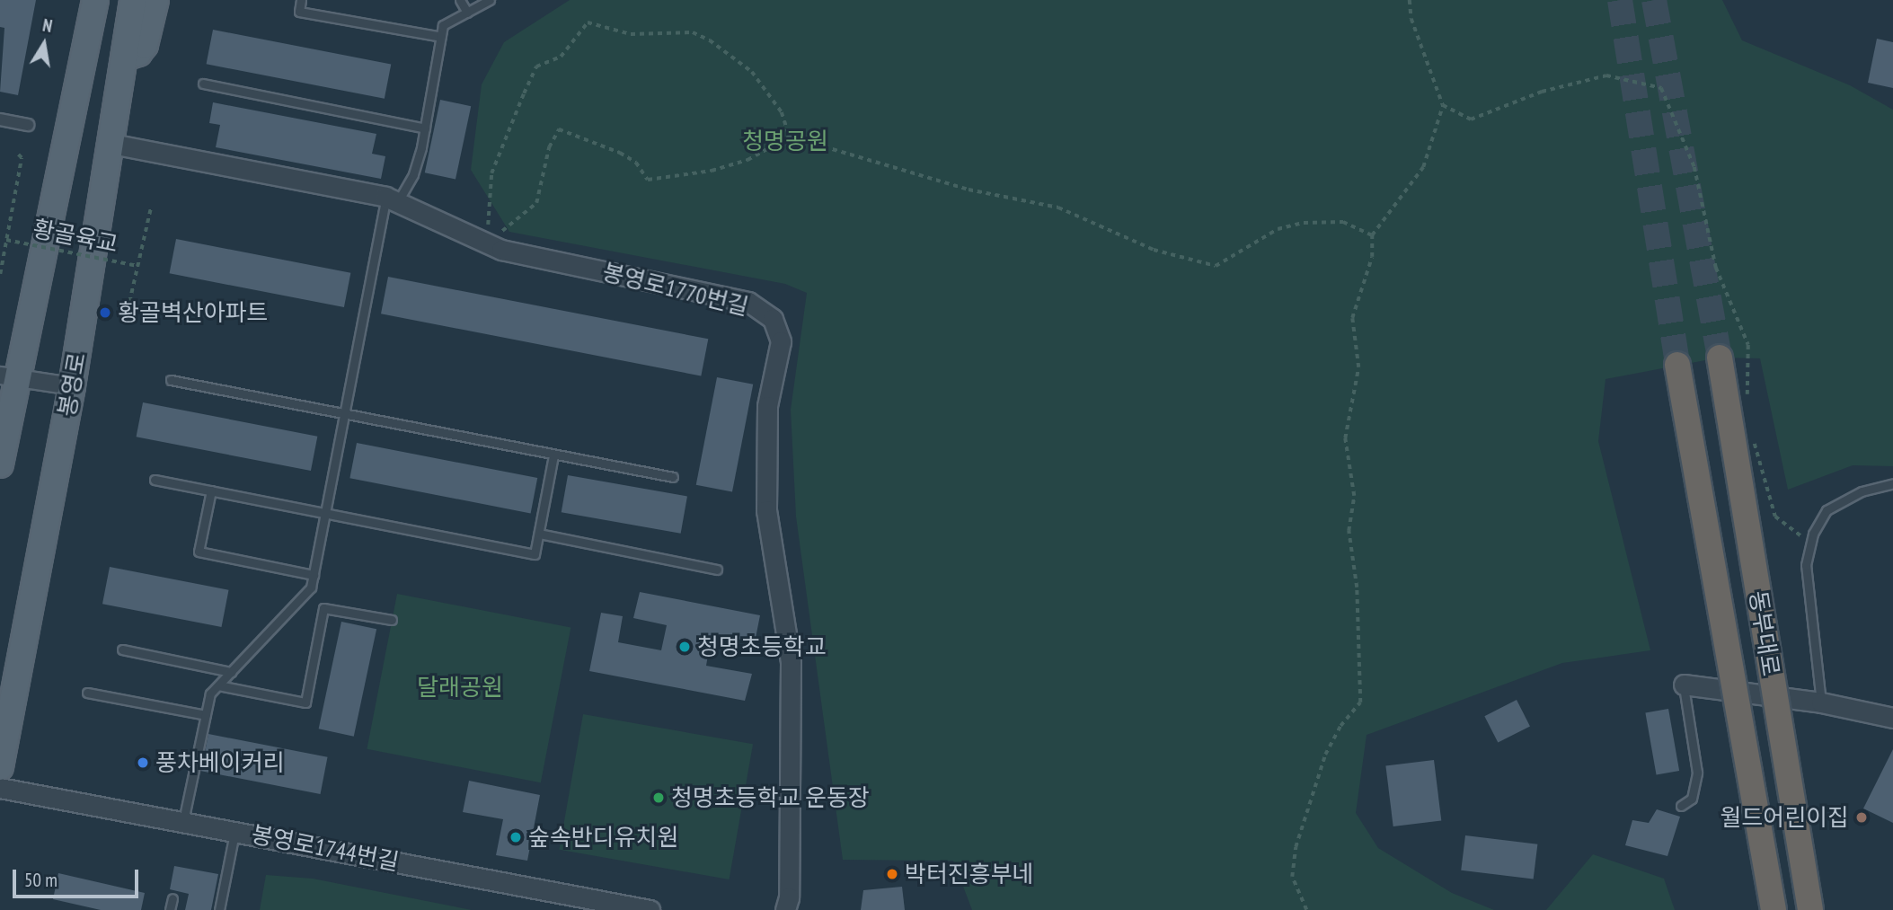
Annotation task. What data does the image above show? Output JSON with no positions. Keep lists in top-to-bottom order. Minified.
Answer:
{"streets":{"highway":["동부대로"],"main road":["봉영로"],"street":["봉영로1770번길","봉영로1744번길"],"path":["황골육교"]},"crossings":[["봉영로1770번길","봉영로"]],"parks":["청명공원","달래공원"],"places":["황골벽산아파트","청명초등학교","풍차베이커리","청명초등학교 운동장","월드어린이집","숲속반디유치원","박터진흥부네"],"scale_bar":"50 m","north":"top"}
